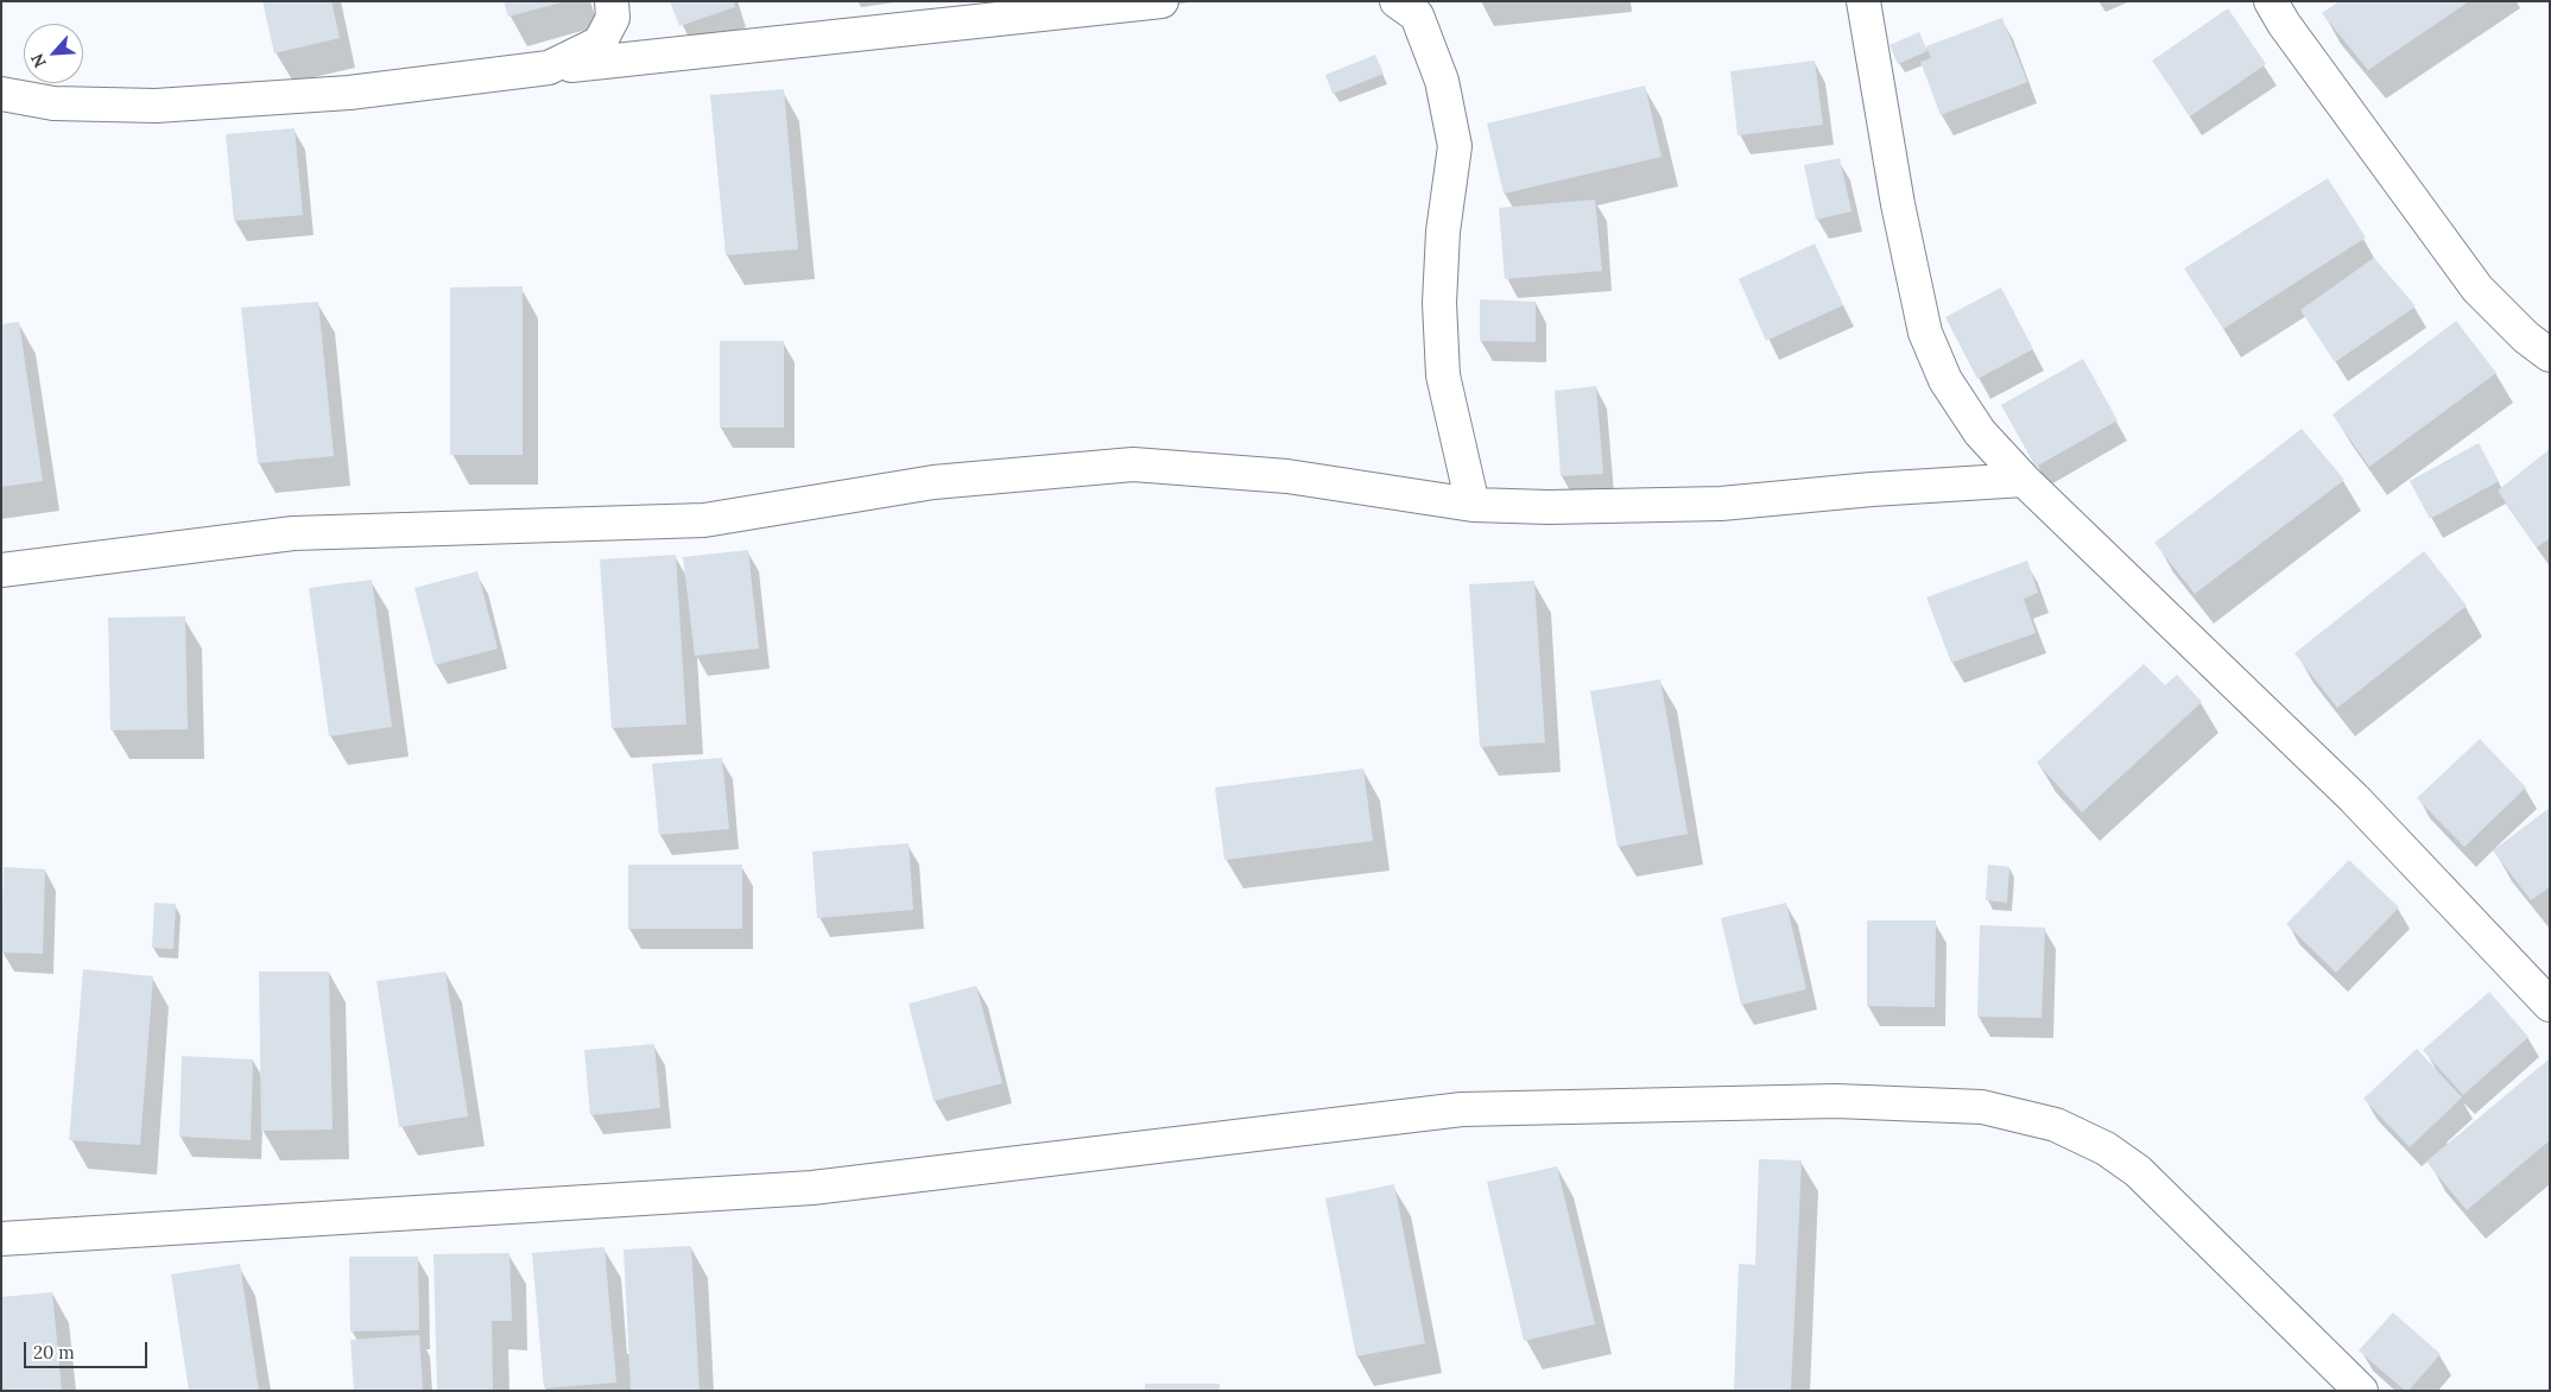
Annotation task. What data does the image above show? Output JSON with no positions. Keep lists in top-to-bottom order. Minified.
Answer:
{"scale_bar":"20 m","north":"bottom left"}
